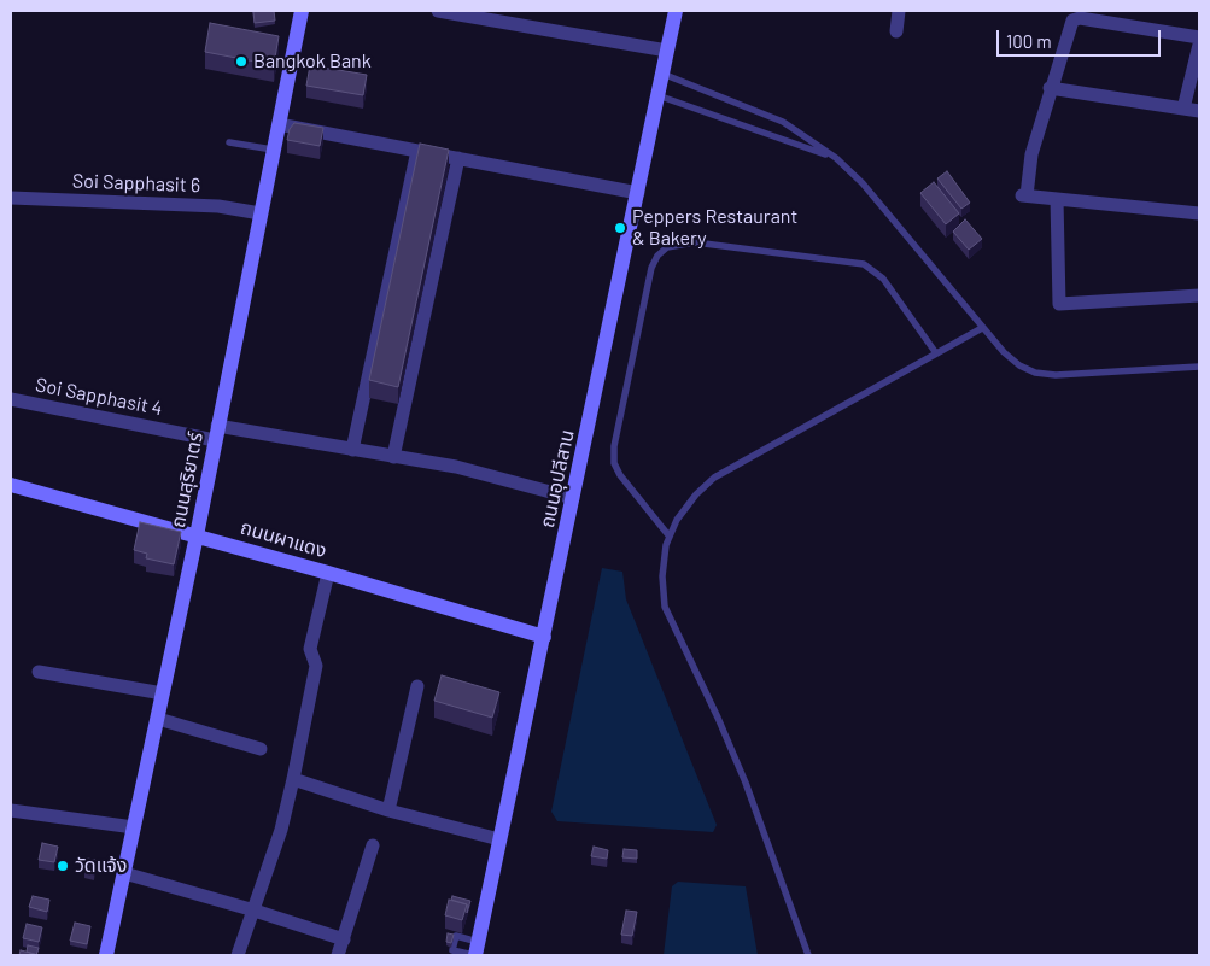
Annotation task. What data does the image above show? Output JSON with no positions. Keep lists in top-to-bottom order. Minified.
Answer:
{"streets":{"street":["Soi Sapphasit 6","Soi Sapphasit 4","ถนนอุปลีสาน","ถนนสุริยาตร์","ถนนผาแดง"]},"crossings":[["Soi Sapphasit 6","ถนนสุริยาตร์"],["Soi Sapphasit 4","ถนนอุปลีสาน"],["Soi Sapphasit 4","ถนนสุริยาตร์"],["ถนนอุปลีสาน","ถนนผาแดง"],["ถนนสุริยาตร์","ถนนผาแดง"]],"places":["Bangkok Bank","Peppers Restaurant & Bakery","วัดแจ้ง"],"scale_bar":"100 m"}
